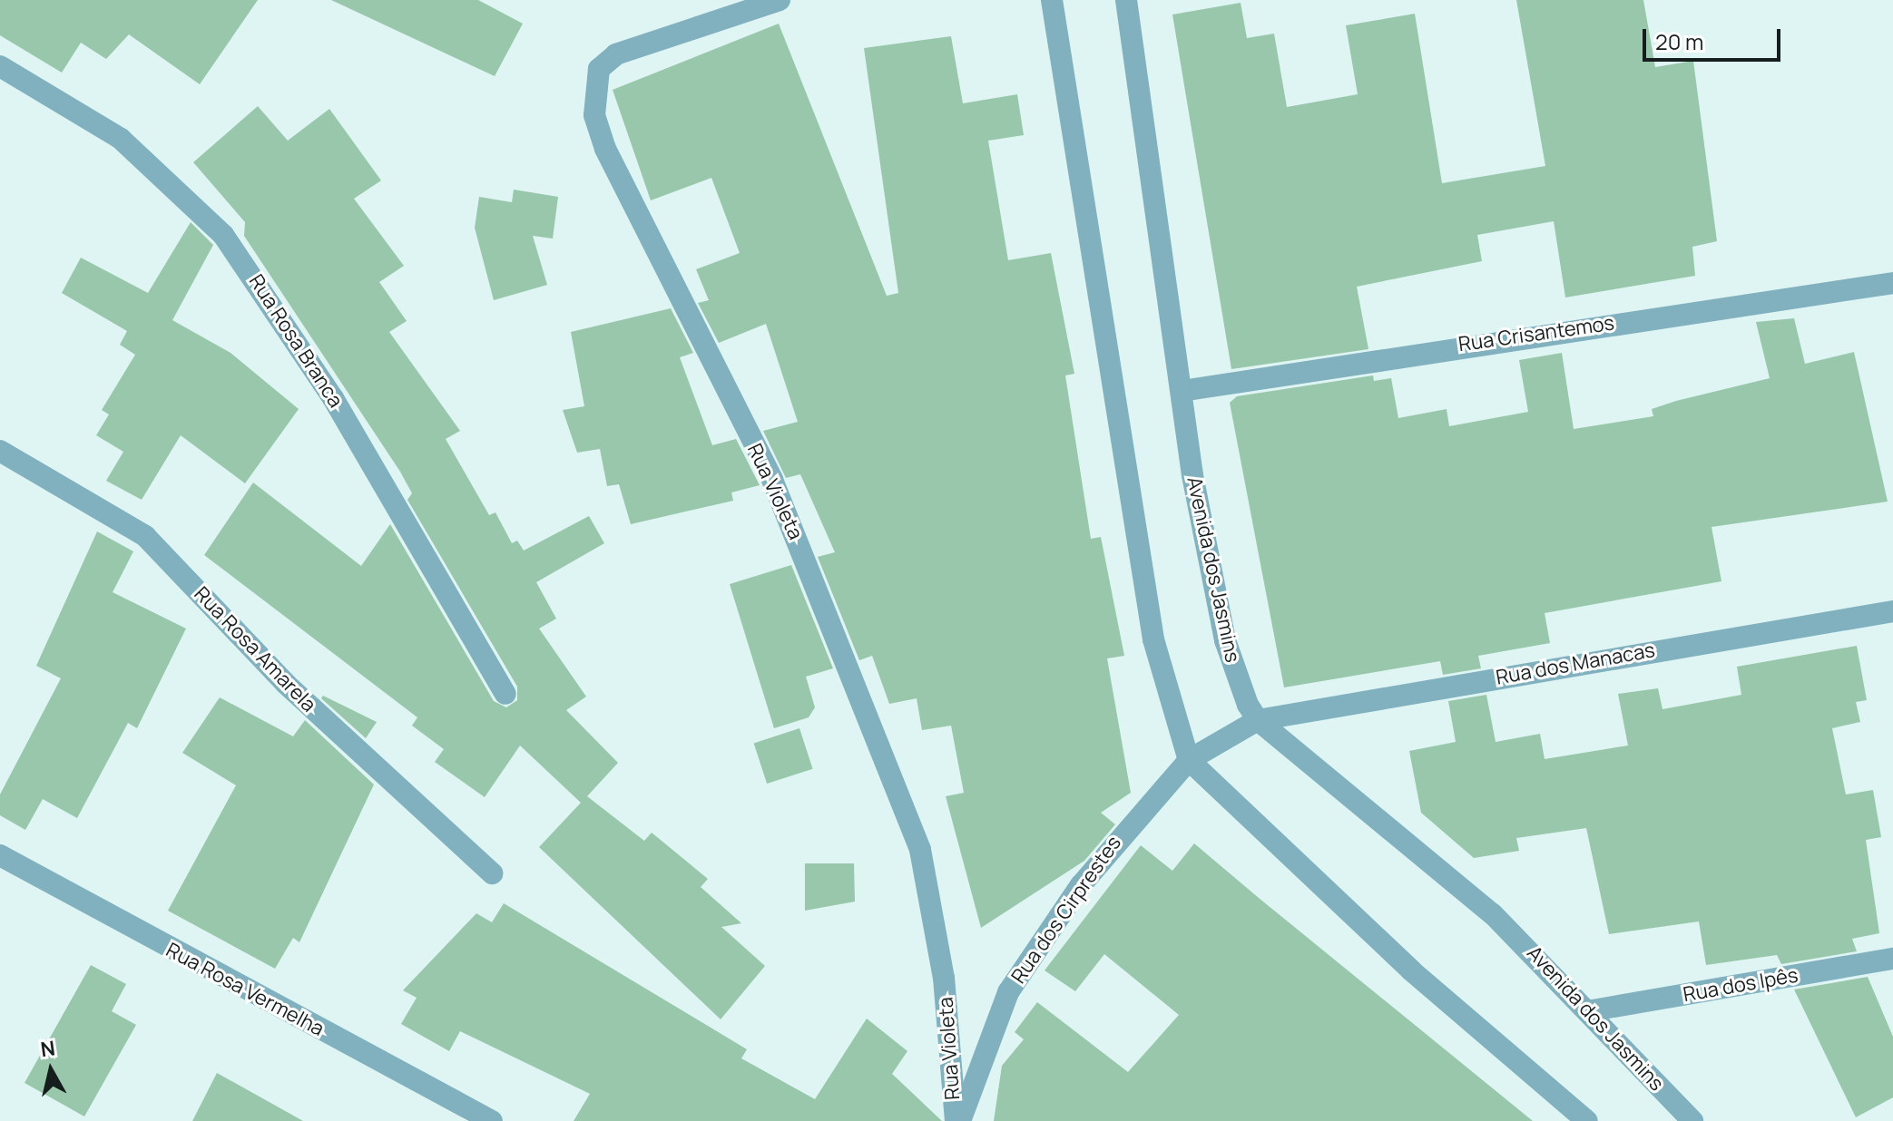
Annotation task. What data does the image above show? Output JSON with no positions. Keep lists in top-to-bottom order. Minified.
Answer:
{"streets":{"street":["Rua Crisantemos","Rua Rosa Branca","Rua Violeta","Avenida dos Jasmins","Rua Rosa Amarela","Rua dos Manacas","Rua dos Cirprestes","Rua dos Ipês","Rua Rosa Vermelha"]},"crossings":[["Rua Crisantemos","Avenida dos Jasmins"],["Rua Violeta","Rua dos Cirprestes"],["Avenida dos Jasmins","Rua dos Manacas"],["Avenida dos Jasmins","Rua dos Cirprestes"],["Avenida dos Jasmins","Rua dos Ipês"],["Rua dos Manacas","Rua dos Cirprestes"]],"scale_bar":"20 m","north":"top"}
